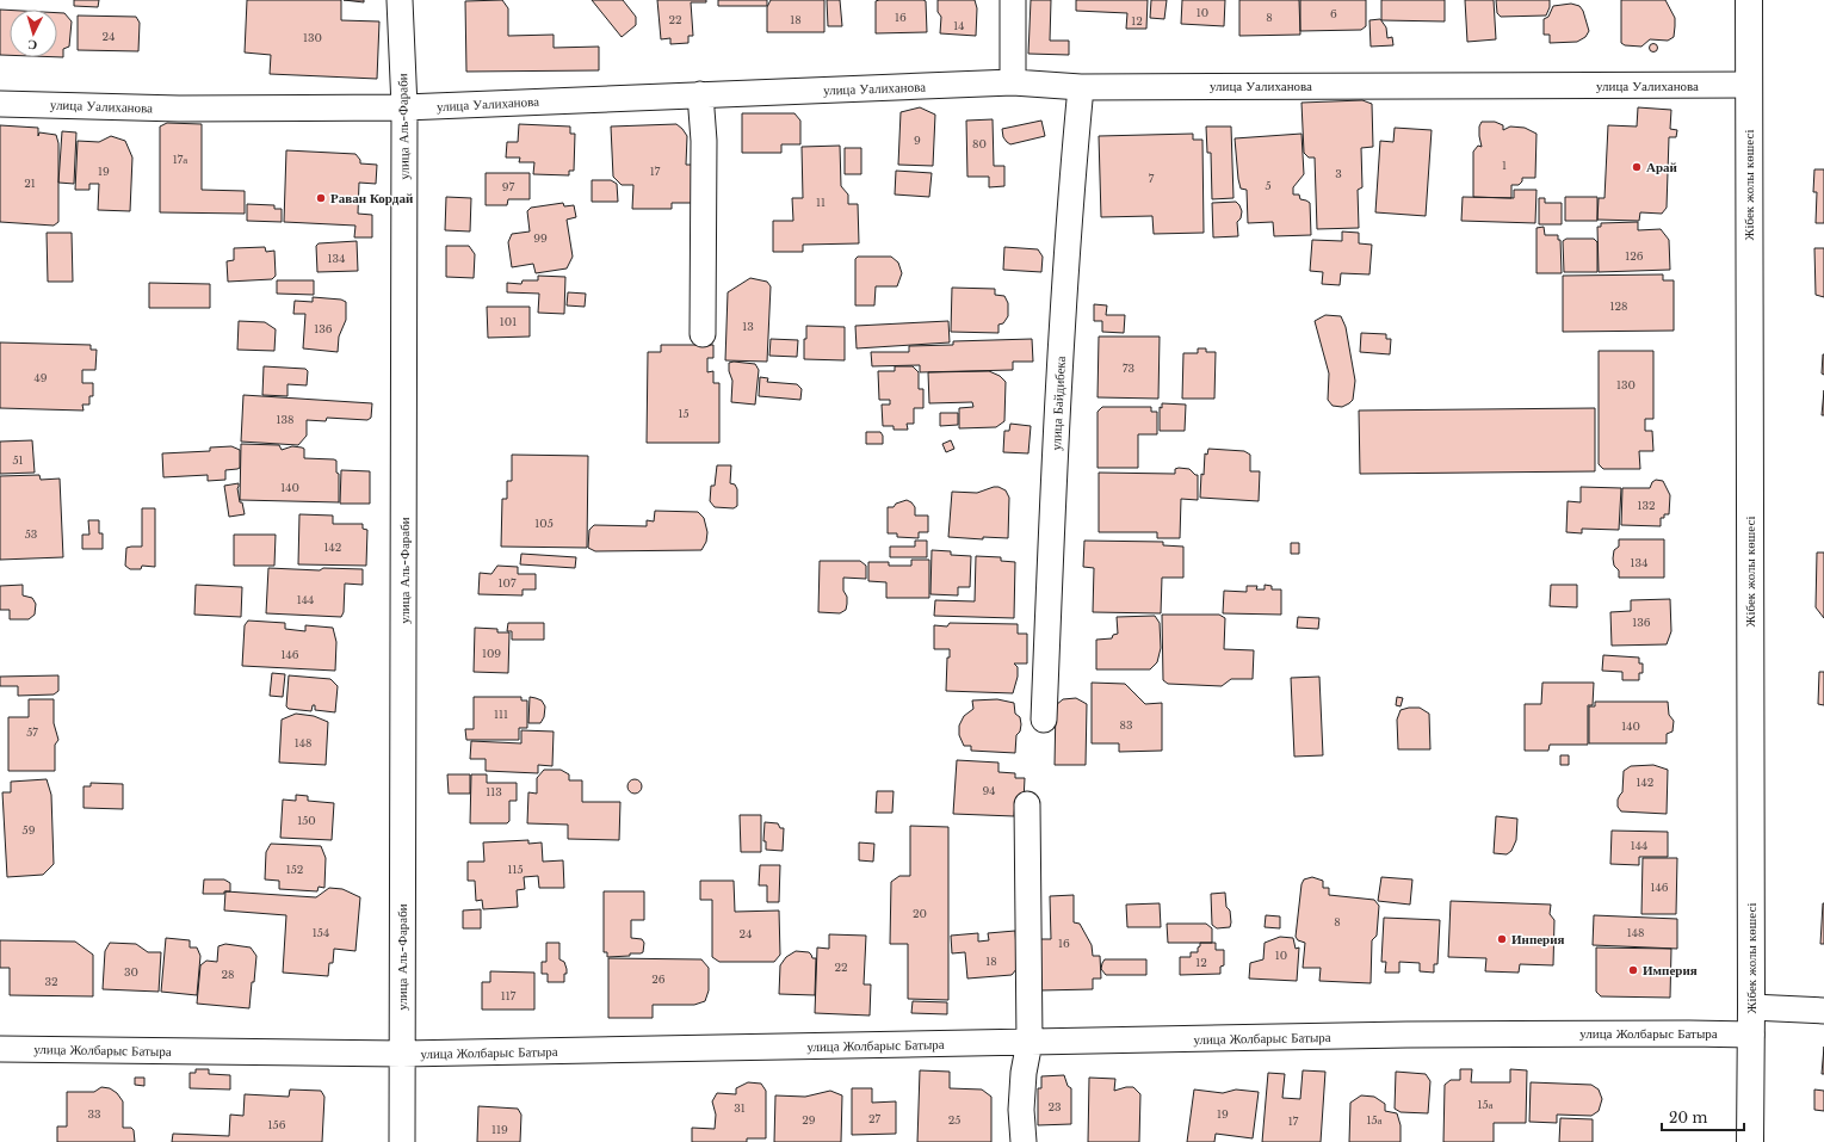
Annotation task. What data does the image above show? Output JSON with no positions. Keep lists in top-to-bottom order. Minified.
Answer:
{"streets":{"highway":["Жібек жолы көшесі"],"street":["улица Уалиханова","улица Аль-Фараби","улица Байдибека","улица Жолбарыс Батыра"]},"crossings":[["улица Уалиханова","улица Аль-Фараби"],["улица Уалиханова","Жібек жолы көшесі"],["улица Уалиханова","улица Байдибека"],["улица Аль-Фараби","улица Жолбарыс Батыра"],["Жібек жолы көшесі","улица Жолбарыс Батыра"]],"places":["Арай","Раван Кордай","Инперия","Империя"],"house_numbers":["10","6","16","8","22","18","12","14","24","130","9","80","17а","1","19","17","3","7","21","5","97","11","99","126","134","128","101","13","136","73","49","130","15","138","51","140","132","105","53","142","134","107","144","136","109","146","111","83","140","57","148","142","94","113","150","59","144","152","115","146","20","8","154","148","24","16","10","18","12","22","30","28","26","32","117","15а","23","31","33","19","27","29","25","15а","17","156","119"],"scale_bar":"20 m","north":"bottom"}
